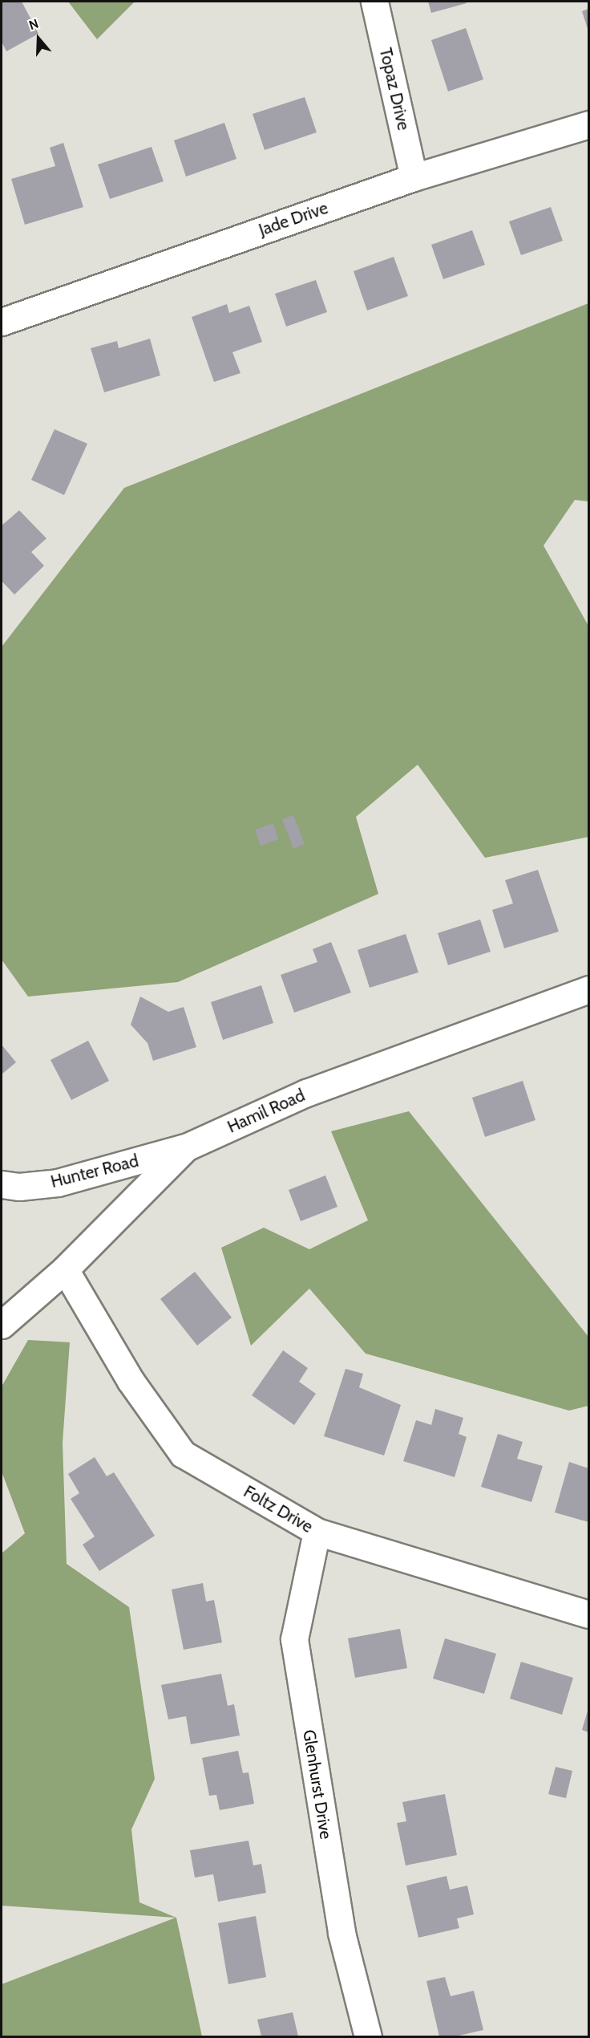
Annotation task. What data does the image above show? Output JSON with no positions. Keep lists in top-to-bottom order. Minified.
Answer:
{"streets":{"street":["Topaz Drive","Jade Drive","Hamil Road","Hunter Road","Foltz Drive","Glenhurst Drive"]},"crossings":[["Topaz Drive","Jade Drive"],["Hamil Road","Hunter Road"],["Hamil Road","Foltz Drive"],["Foltz Drive","Glenhurst Drive"]],"north":"top"}
